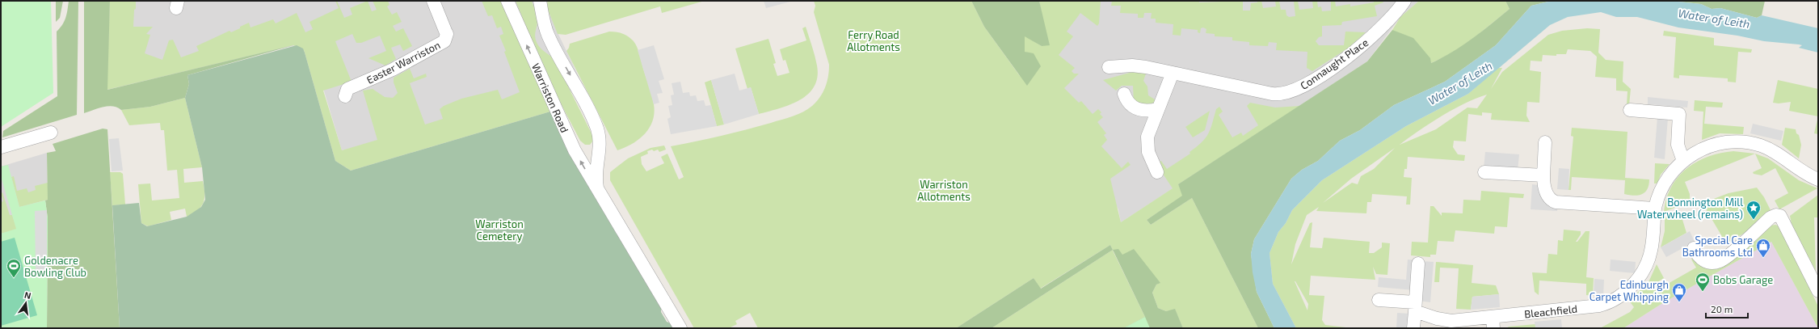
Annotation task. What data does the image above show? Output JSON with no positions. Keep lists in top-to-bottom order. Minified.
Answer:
{"streets":{"street":["Easter Warriston","Connaught Place","Warriston Road","Bleachfield"]},"water":["Water of Leith"],"parks":["Ferry Road Allotments","Warriston Allotments","Warriston Cemetery"],"places":{"place":["Bonnington Mill Waterwheel (remains)"],"shop":["Special Care Bathrooms Ltd","Edinburgh Carpet Whipping"],"sports":["Goldenacre Bowling Club","Bobs Garage"]},"scale_bar":"20 m","north":"top"}
